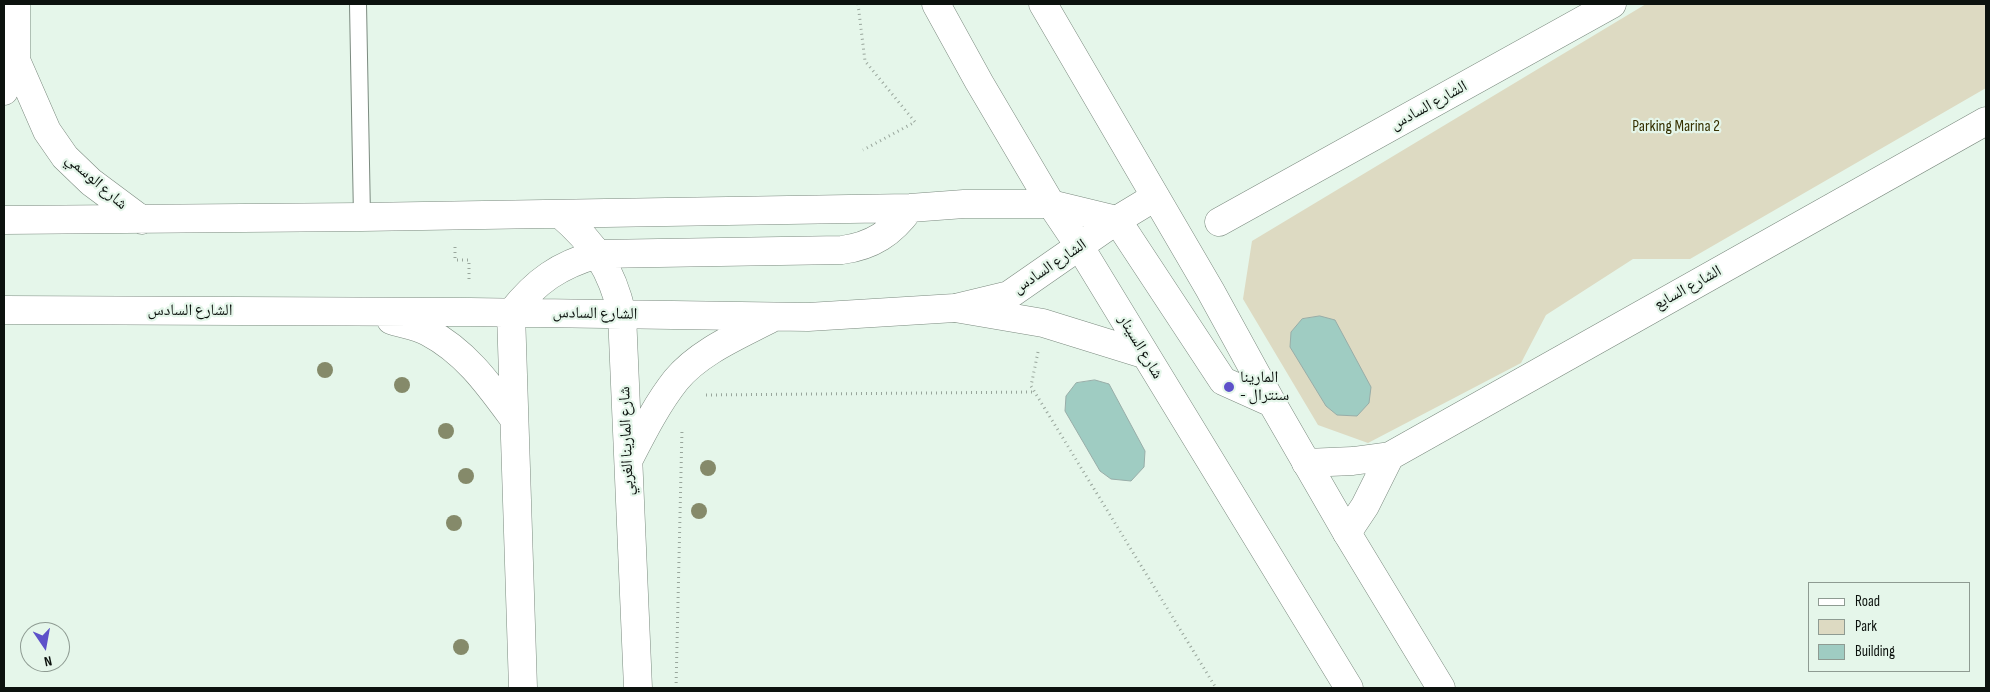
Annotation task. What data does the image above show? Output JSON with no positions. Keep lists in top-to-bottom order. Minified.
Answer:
{"streets":{"street":["الشارع السادس","شارع الوسمي","الشارع السابع","شارع السينار","شارع المارينا الغربي"]},"crossings":[["الشارع السادس","شارع السينار"],["الشارع السادس","شارع المارينا الغربي"]],"parks":["Parking Marina 2"],"places":["المارينا - سنترال"],"legend":["Road","Park","Building"],"north":"bottom"}
